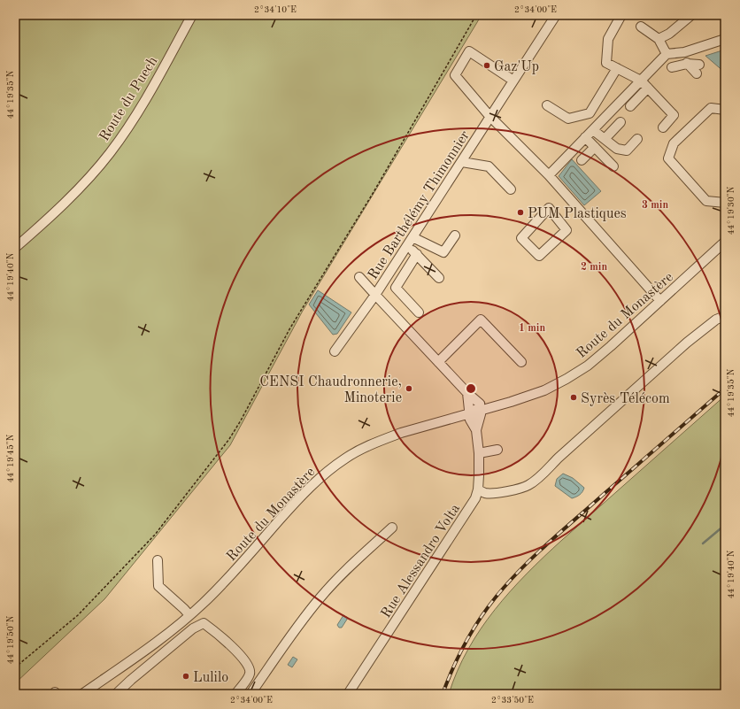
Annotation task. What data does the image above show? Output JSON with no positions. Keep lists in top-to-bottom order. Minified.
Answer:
{"streets":{"street":["Route du Puech","Rue Barthélémy Thimonnier","Route du Monastère","Rue Alessandro Volta"]},"crossings":[["Rue Barthélémy Thimonnier","Route du Monastère"],["Rue Barthélémy Thimonnier","Rue Alessandro Volta"],["Route du Monastère","Rue Alessandro Volta"]],"places":["Gaz'Up","PUM Plastiques","CENSI Chaudronnerie, Minoterie","Syrès Télécom","Lulilo"],"coordinates":["2°34'10\"E","2°34'00\"E","44°19'35\"N","44°19'30\"N","44°19'40\"N","44°19'45\"N","44°19'50\"N","2°33'50\"E"],"rings":["3 min","2 min","1 min"]}
